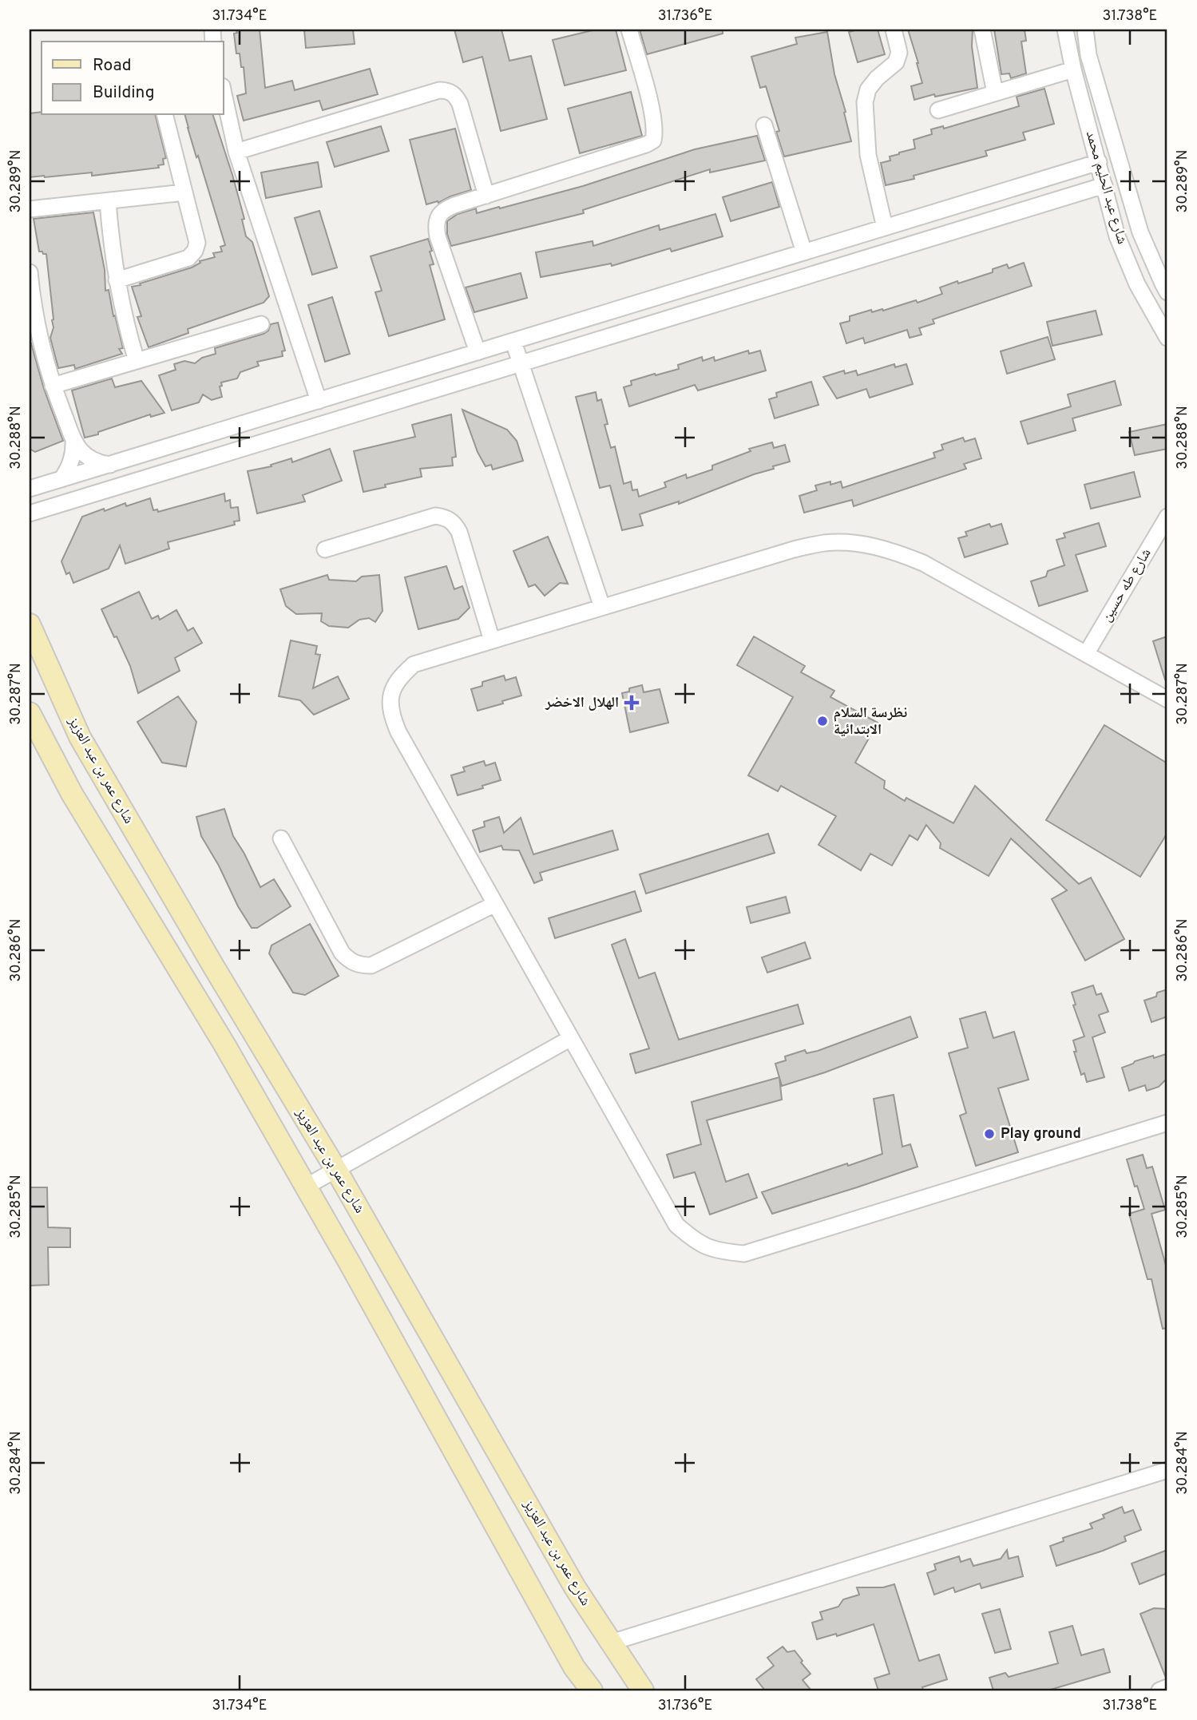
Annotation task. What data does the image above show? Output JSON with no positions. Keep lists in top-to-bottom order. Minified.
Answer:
{"streets":{"street":["شارع عبد الحليم محمد","شارع طه حسين","شارع عمر بن عبد العزيز"]},"places":{"health":["الهلال الاخضر"],"other":["نظرسة السلام الابتدائية","Play ground"]},"legend":["Road","Building"],"coordinates":["31.734°E","31.736°E","31.738°E","30.289°N","30.288°N","30.287°N","30.286°N","30.285°N","30.284°N"]}
